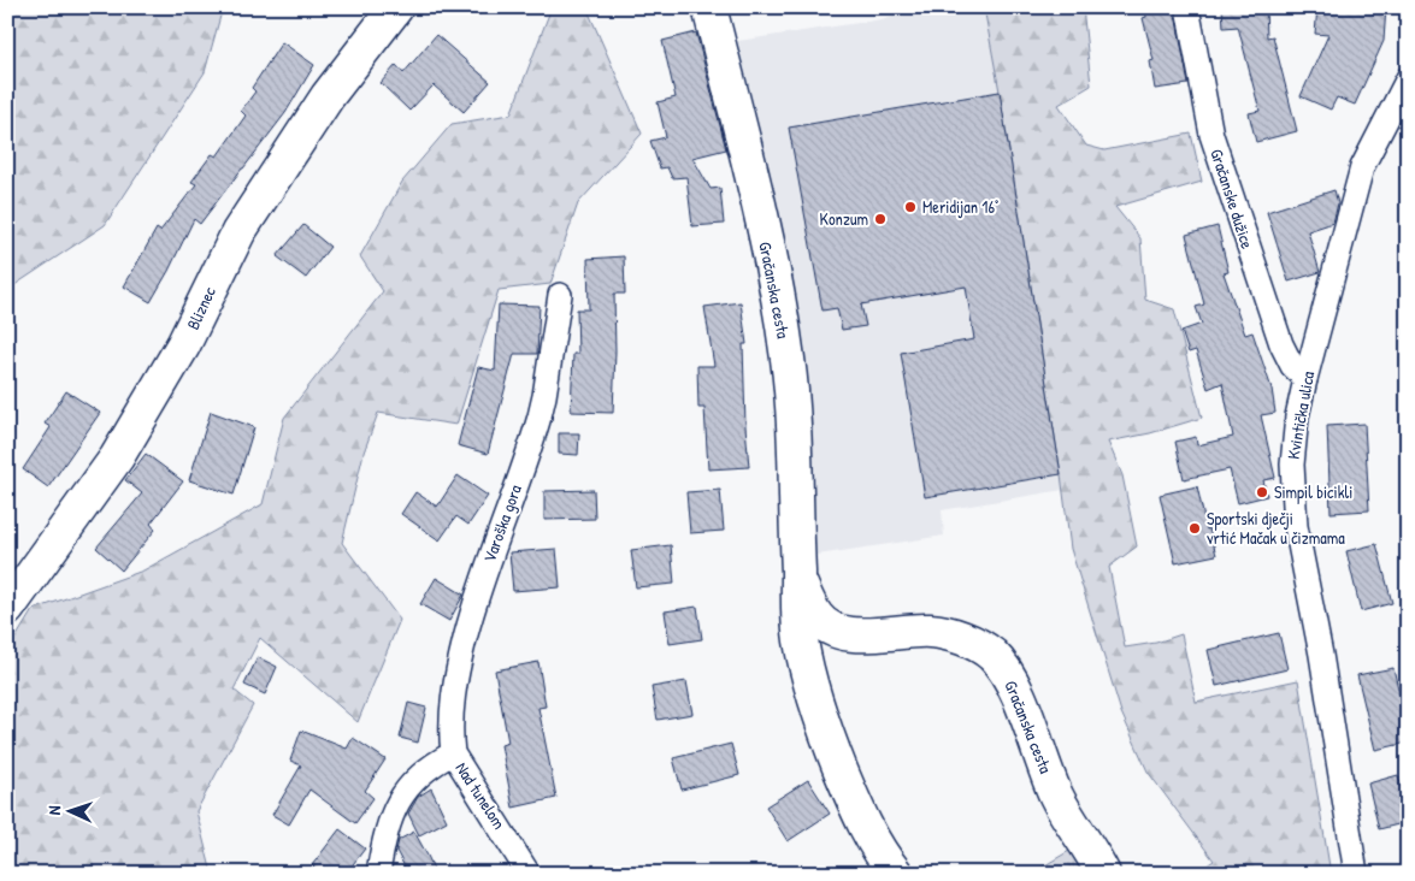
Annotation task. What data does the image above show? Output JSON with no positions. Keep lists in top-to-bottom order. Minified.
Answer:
{"streets":{"main road":["Gračanska cesta","Bliznec"],"street":["Gračanske dužice","Kvintička ulica","Varoška gora","Nad tunelom"]},"crossings":[["Gračanske dužice","Kvintička ulica"],["Varoška gora","Nad tunelom"]],"places":["Meridijan 16°","Konzum","Simpil bicikli","Sportski dječji vrtić Mačak u čizmama"],"north":"left"}
